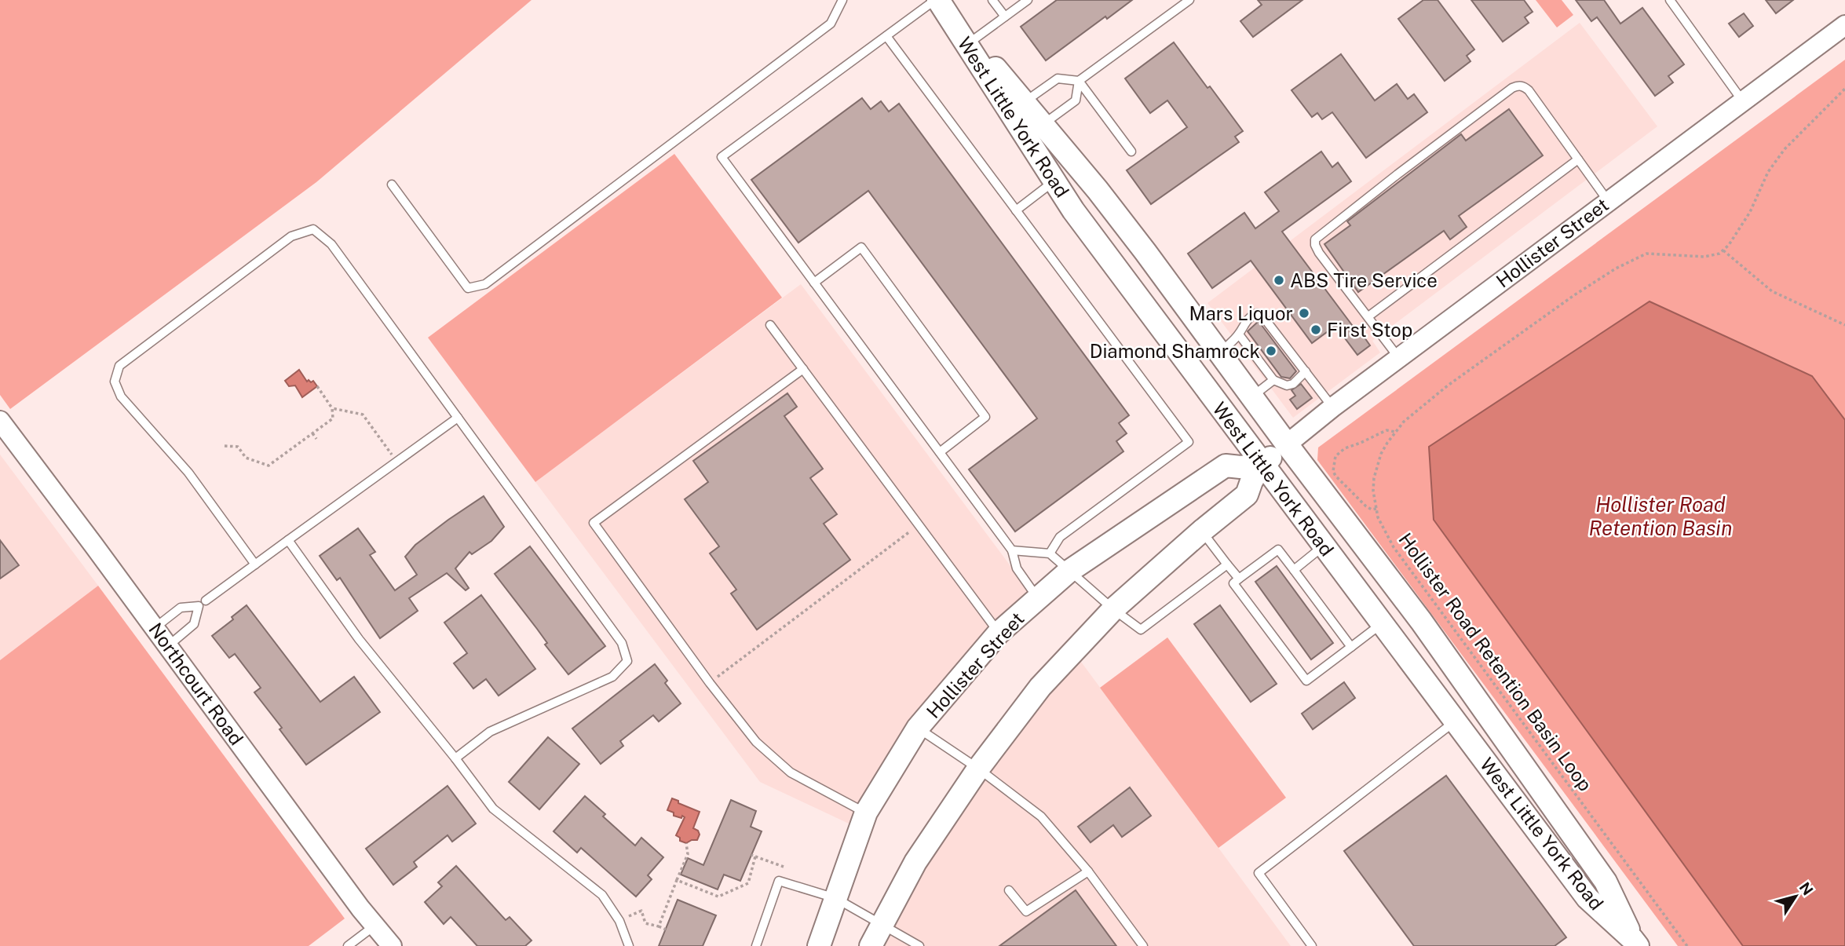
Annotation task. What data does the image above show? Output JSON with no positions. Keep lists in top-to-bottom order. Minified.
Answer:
{"streets":{"main road":["West Little York Road","Hollister Street"],"street":["Northcourt Road"],"path":["Hollister Road Retention Basin Loop"]},"crossings":[["West Little York Road","Hollister Street"]],"water":["Hollister Road Retention Basin"],"places":["ABS Tire Service","Mars Liquor","First Stop","Diamond Shamrock"],"north":"top right"}
